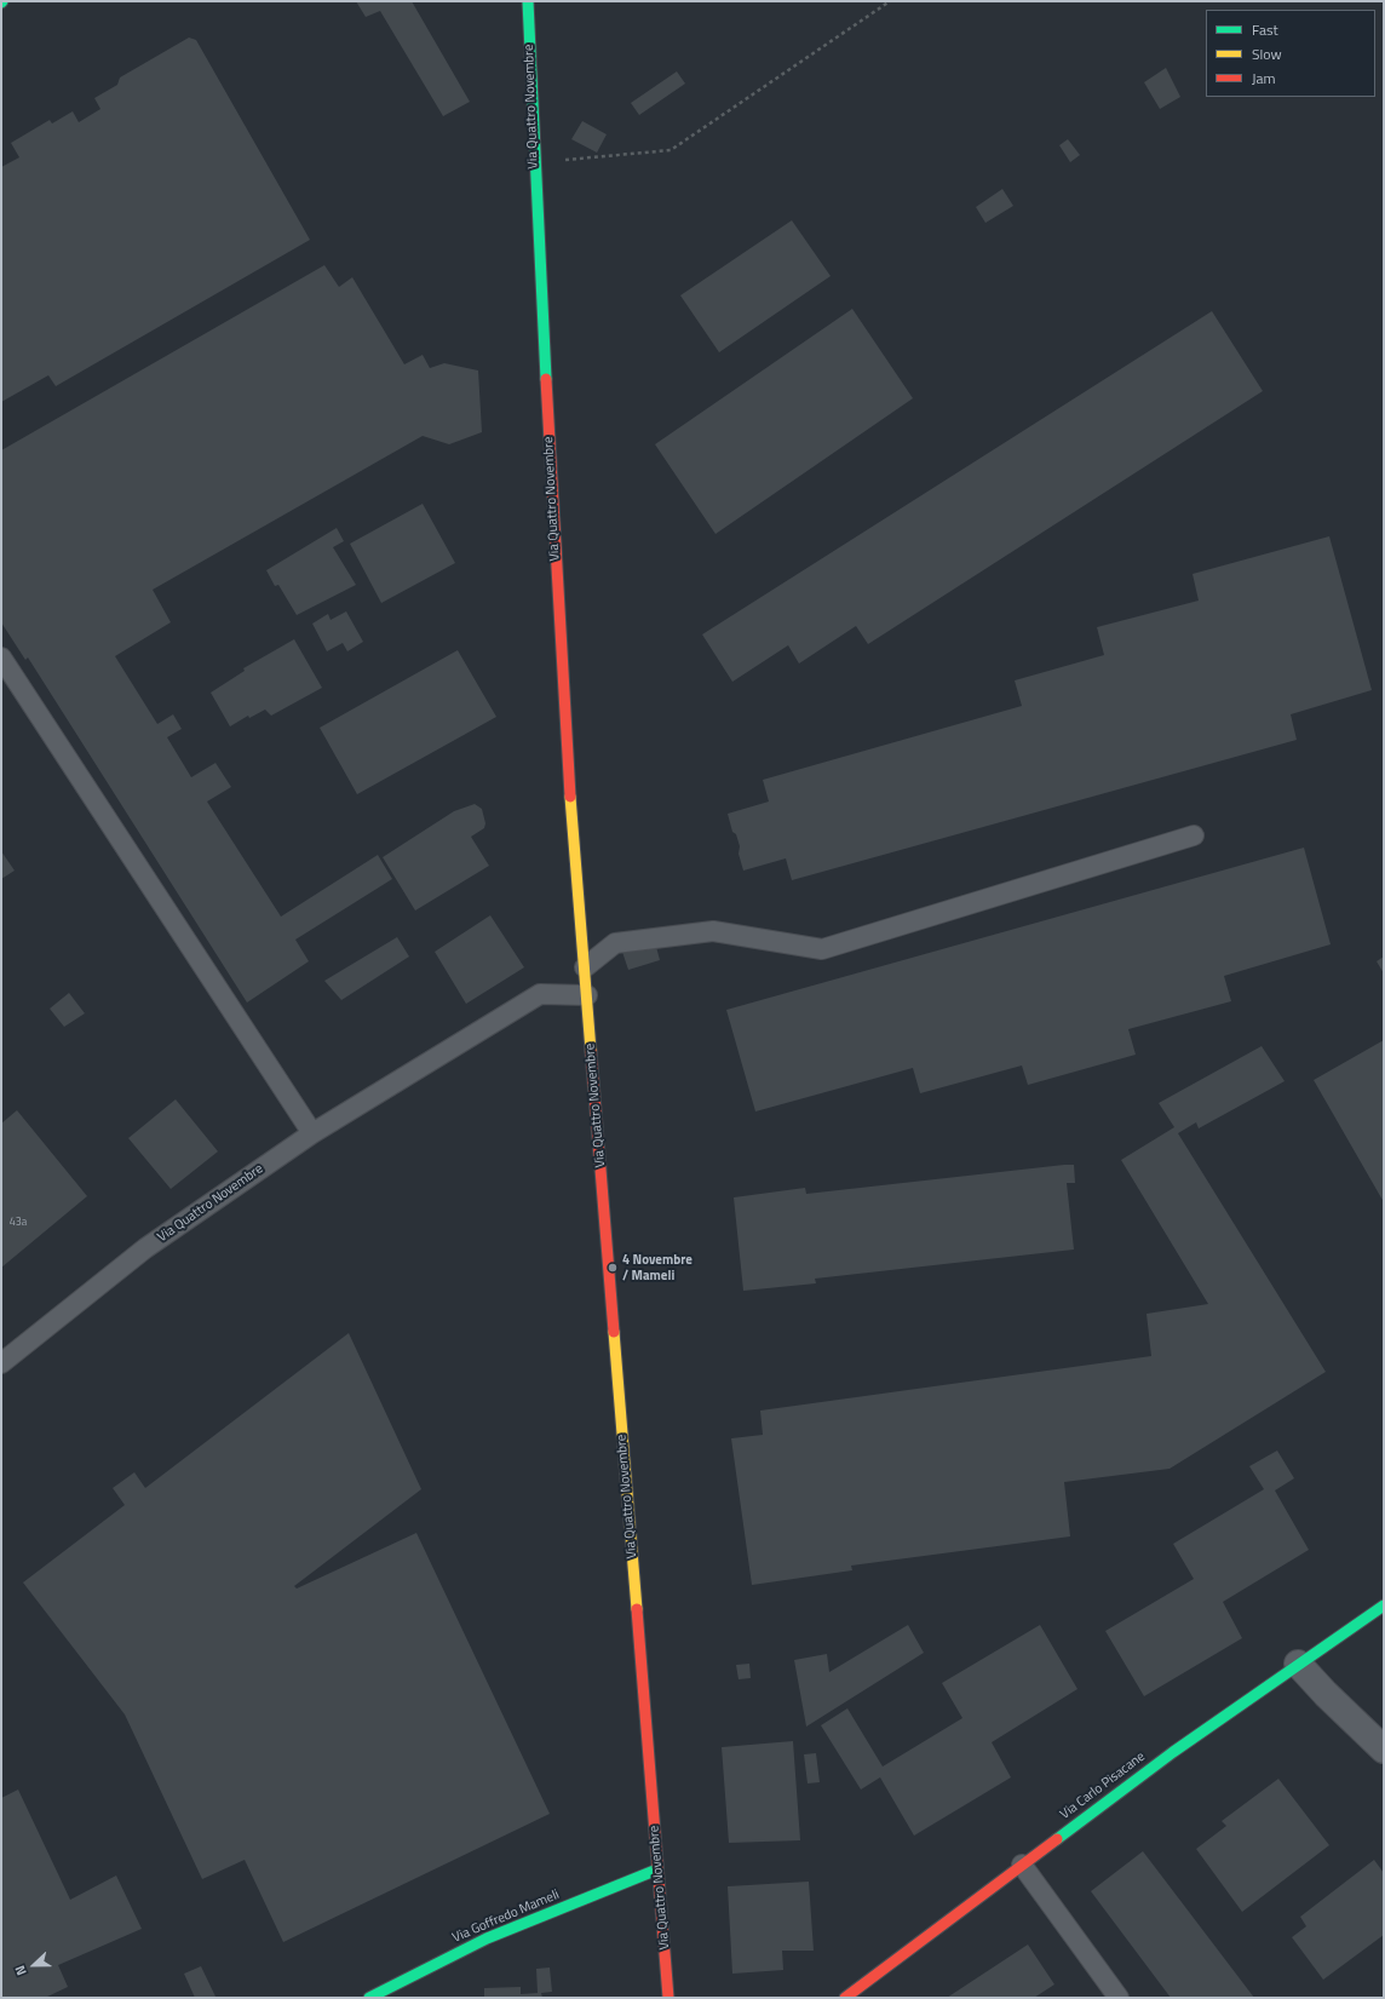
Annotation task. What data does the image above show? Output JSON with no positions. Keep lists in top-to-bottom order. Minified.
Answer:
{"streets":{"street":["Via Quattro Novembre","Via Carlo Pisacane","Via Goffredo Mameli"]},"crossings":[["Via Quattro Novembre","Via Goffredo Mameli"]],"places":["4 Novembre / Mameli"],"house_numbers":["43a"],"legend":["Fast","Slow","Jam"],"north":"left"}
